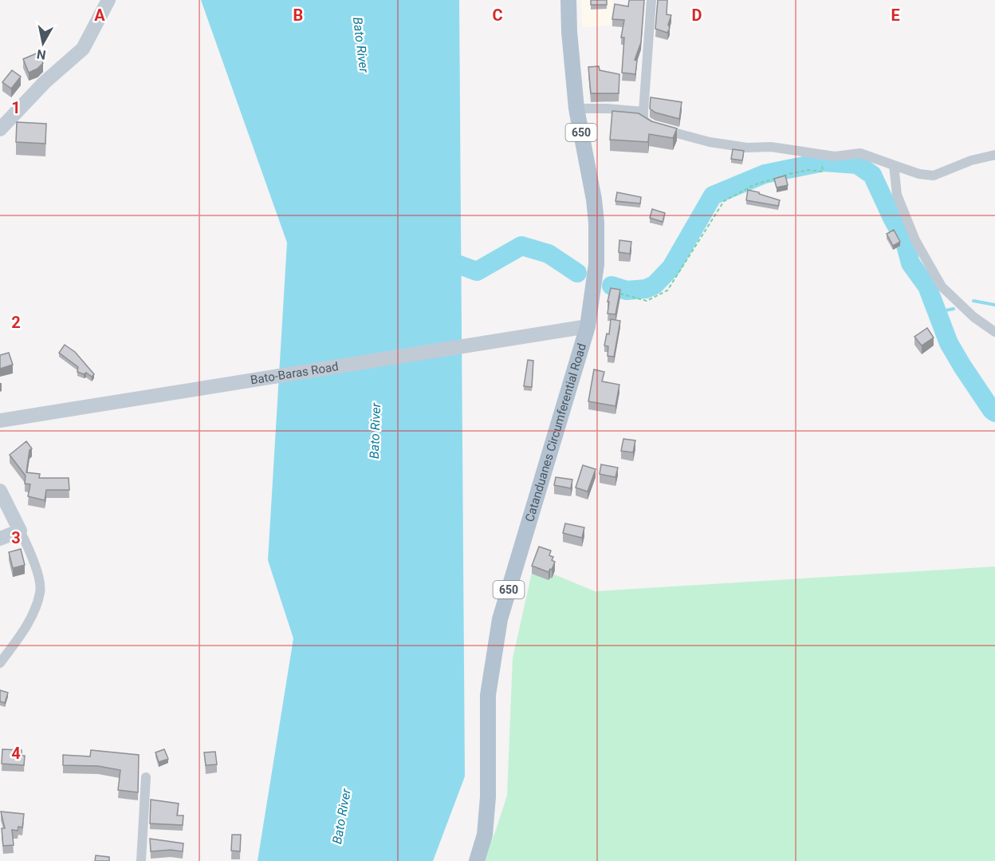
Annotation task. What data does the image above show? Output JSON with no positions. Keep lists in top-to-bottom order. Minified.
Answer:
{"streets":{"main road":["650","Bato-Baras Road","Catanduanes Circumferential Road"]},"crossings":[["Bato-Baras Road","Catanduanes Circumferential Road"]],"water":["Bato River"],"north":"bottom","grid":{"columns":["A","B","C","D","E"],"rows":["1","2","3","4"]}}
